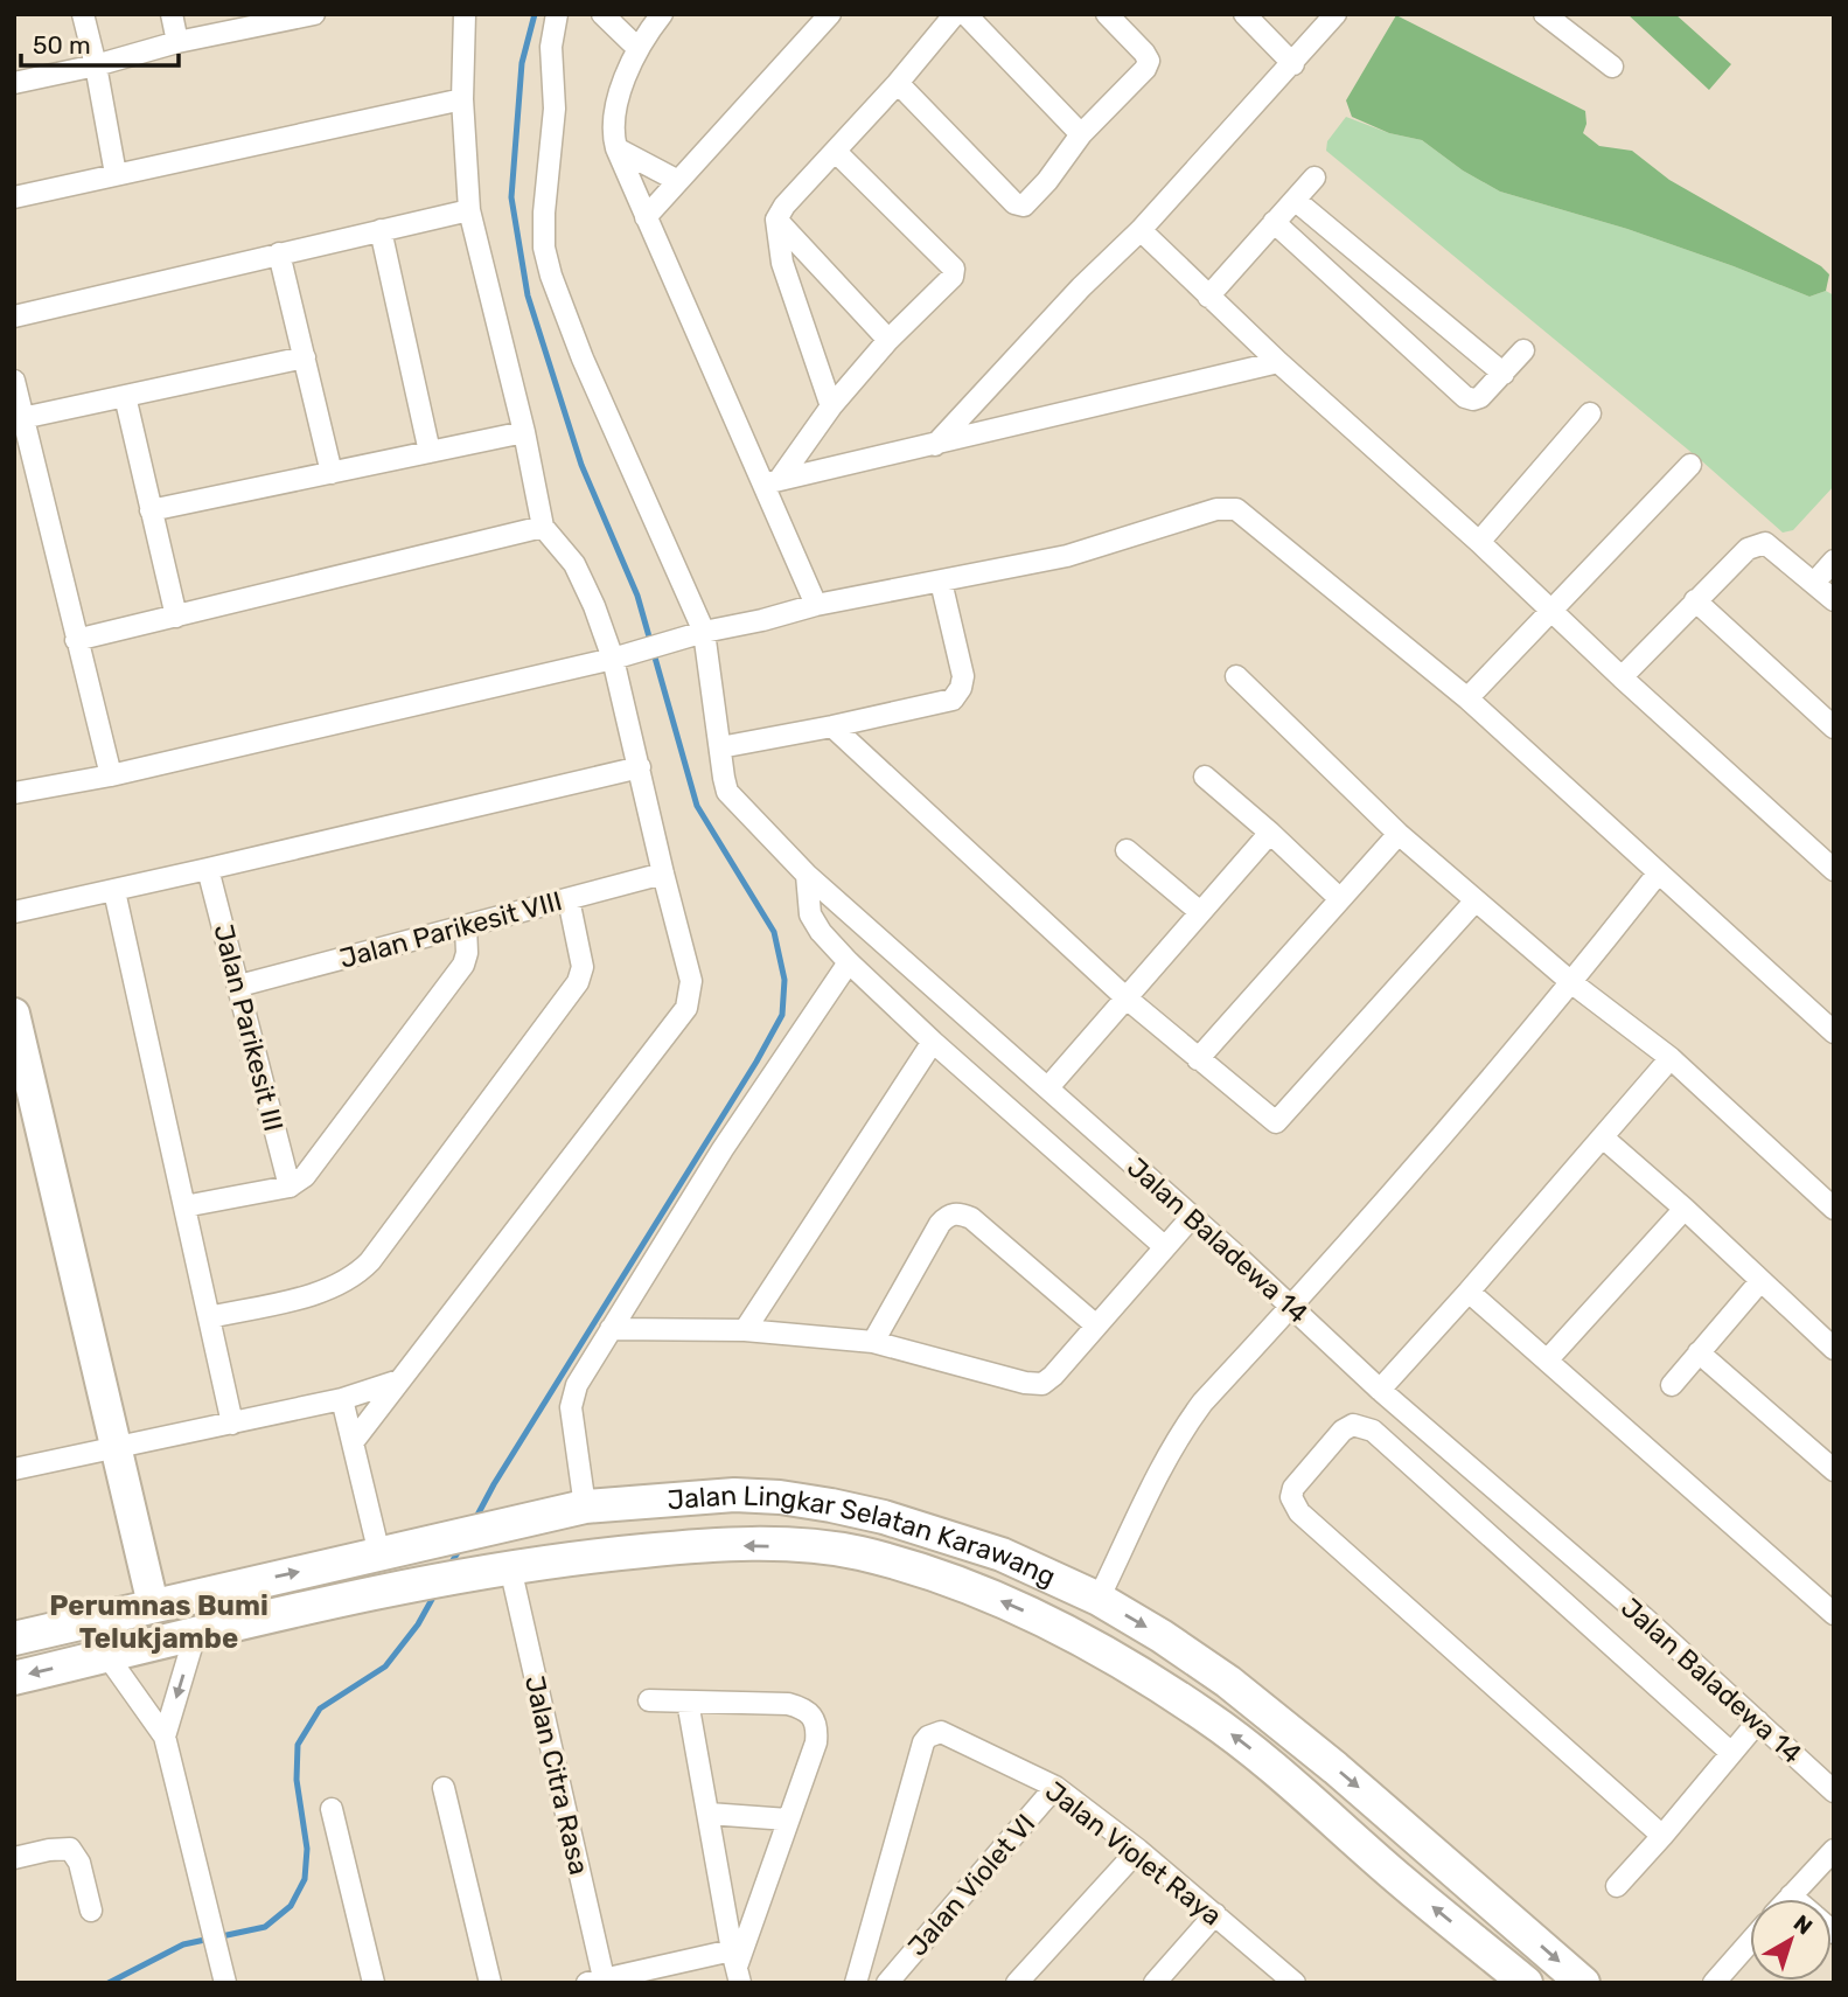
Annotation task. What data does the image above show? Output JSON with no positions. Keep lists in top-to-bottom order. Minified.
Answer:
{"streets":{"main road":["Jalan Lingkar Selatan Karawang"],"street":["Jalan Parikesit VIII","Jalan Parikesit III","Jalan Baladewa 14","Jalan Citra Rasa","Jalan Violet Raya","Jalan Violet VI"]},"crossings":[["Jalan Parikesit VIII","Jalan Parikesit III"],["Jalan Lingkar Selatan Karawang","Jalan Citra Rasa"],["Jalan Violet Raya","Jalan Violet VI"]],"districts":["Perumnas Bumi Telukjambe"],"scale_bar":"50 m","north":"top right"}
